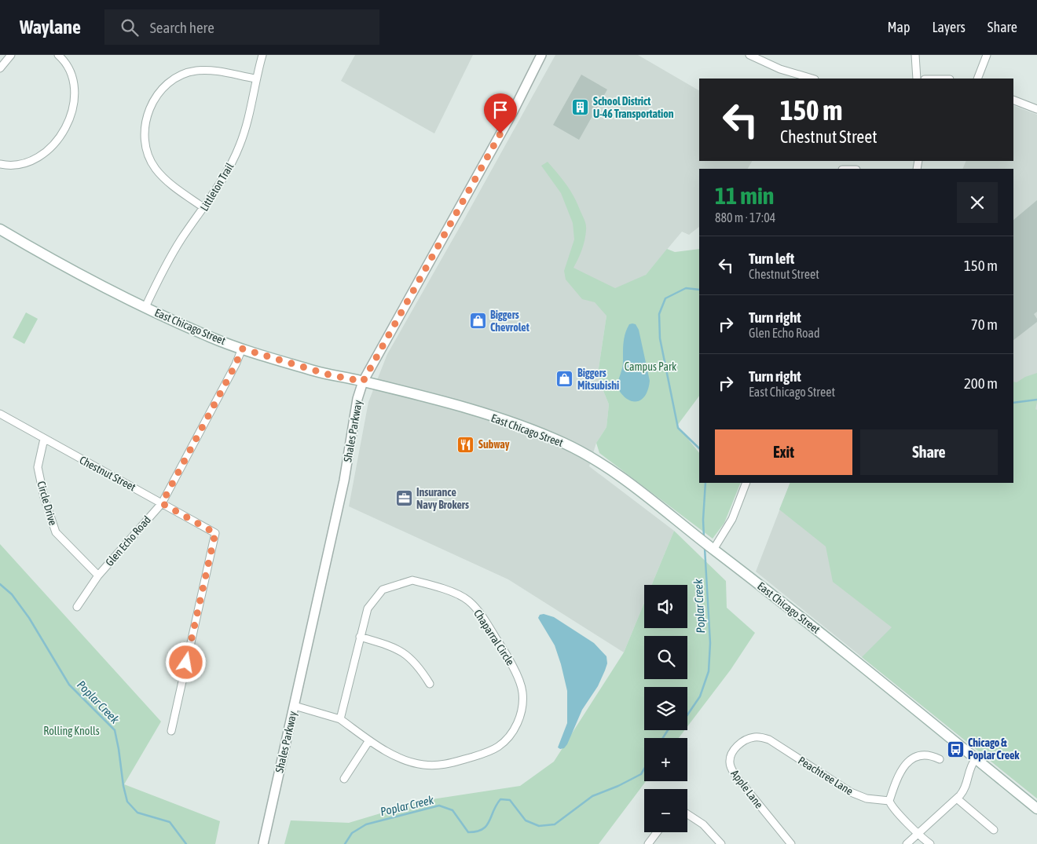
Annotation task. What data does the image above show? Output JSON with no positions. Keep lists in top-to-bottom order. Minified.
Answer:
{"streets":{"main road":["East Chicago Street"],"street":["Littleton Trail","Shales Parkway","Chestnut Street","Circle Drive","Glen Echo Road","Chaparral Circle","Peachtree Lane","Apple Lane"]},"crossings":[["Littleton Trail","East Chicago Street"],["East Chicago Street","Shales Parkway"],["East Chicago Street","Glen Echo Road"],["Shales Parkway","Chaparral Circle"],["Chestnut Street","Circle Drive"],["Chestnut Street","Glen Echo Road"],["Circle Drive","Glen Echo Road"],["Peachtree Lane","Apple Lane"]],"water":["Poplar Creek"],"parks":["Campus Park","Rolling Knolls"],"places":{"building":["School District U-46 Transportation"],"shop":["Biggers Chevrolet","Biggers Mitsubishi"],"restaurant":["Subway"],"office":["Insurance Navy Brokers"],"bus stop":["Chicago & Poplar Creek"]},"page":{"header":"Waylane","search":"Search here","nav":["Map","Layers","Share"],"turn":["150 m","Chestnut Street"],"heading":["11 min","880 m · 17:04"],"list":[{"name":"Turn left","note":"Chestnut Street","value":"150 m"},{"name":"Turn right","note":"Glen Echo Road","value":"70 m"},{"name":"Turn right","note":"East Chicago Street","value":"200 m"}],"buttons":["Exit","Share"],"map_buttons":["+","−"]}}
